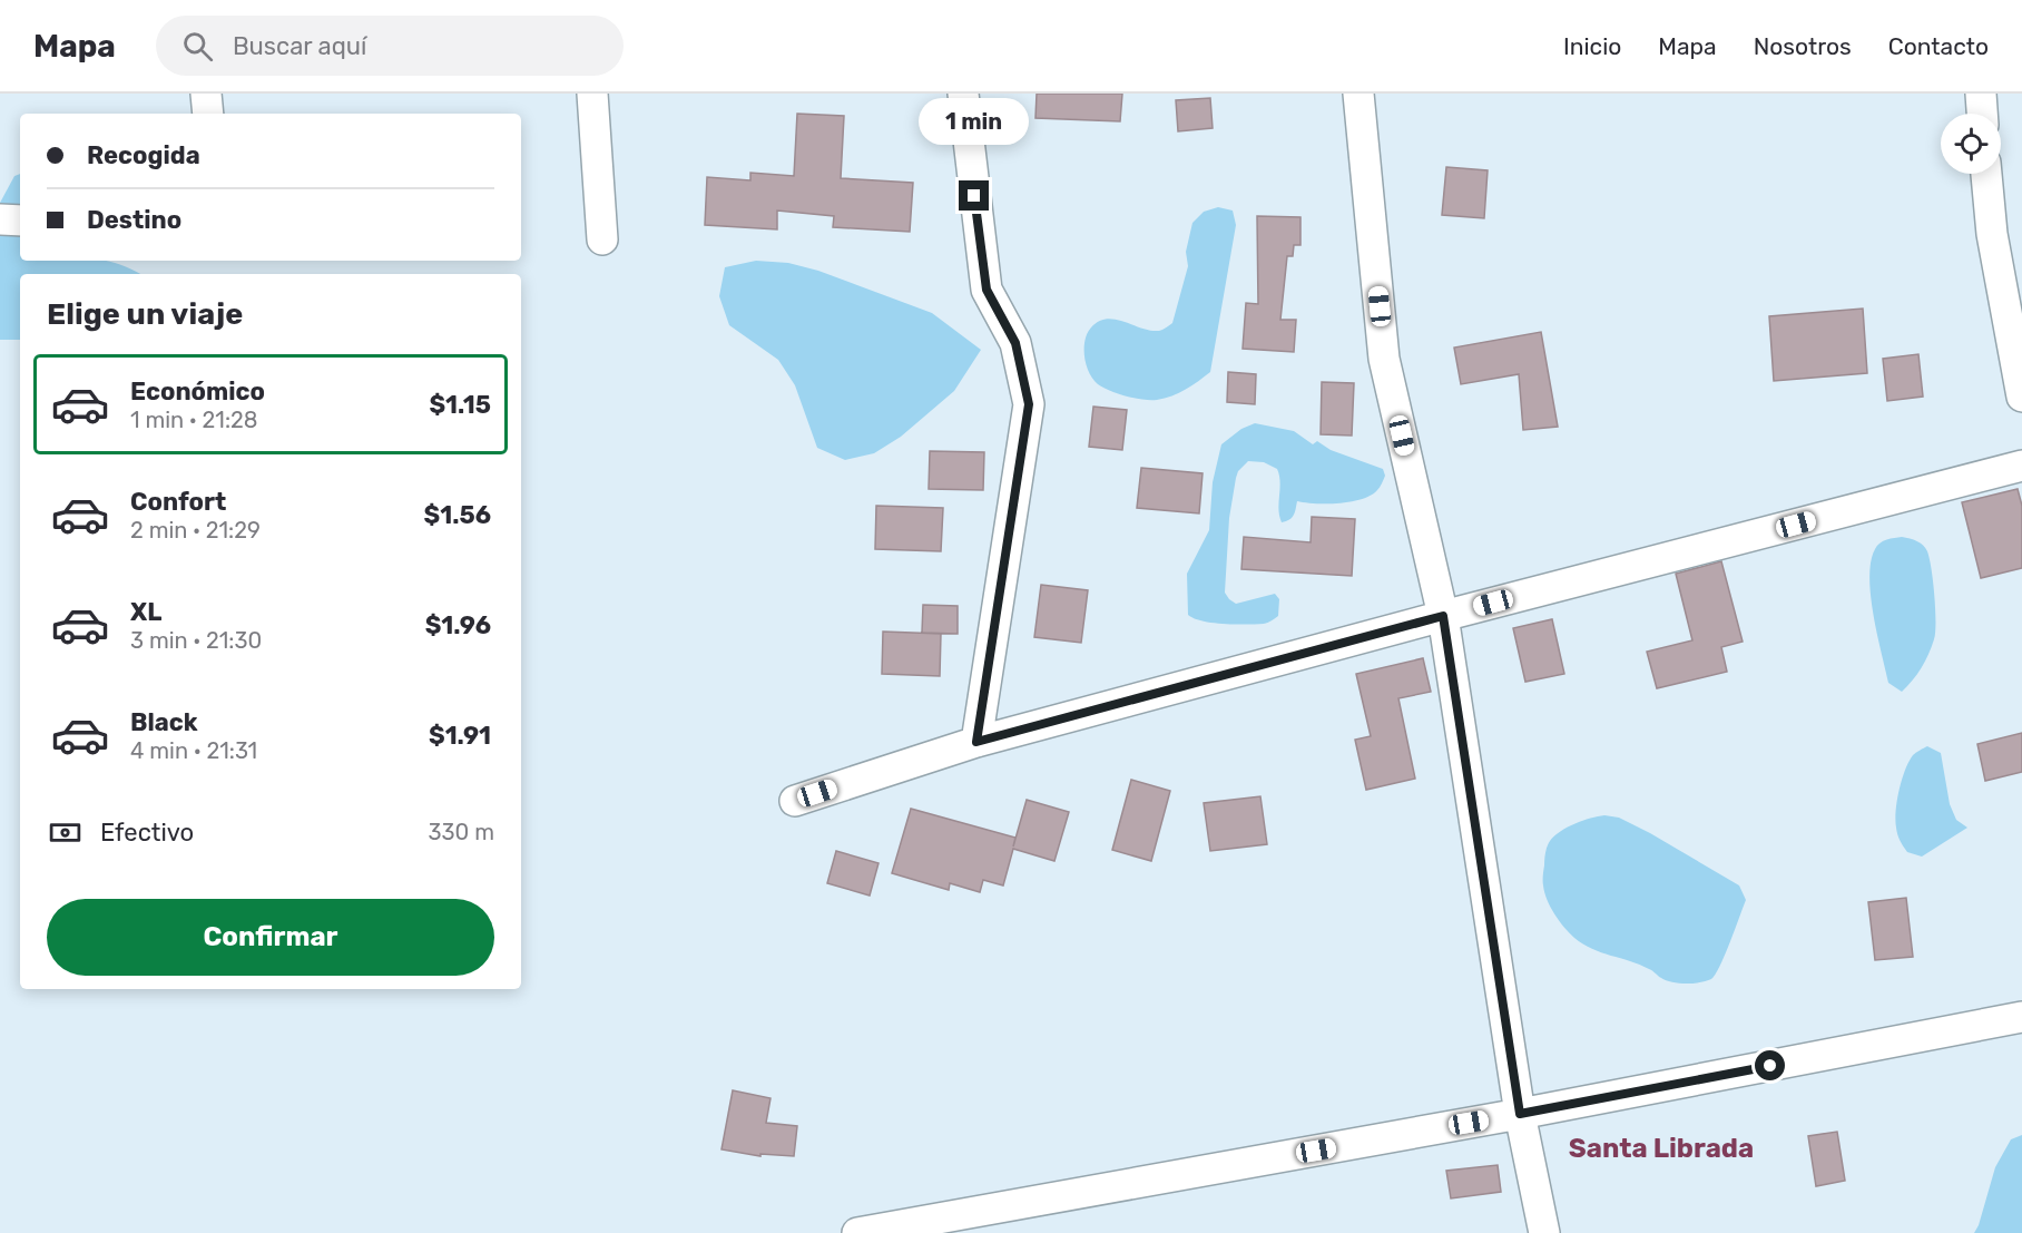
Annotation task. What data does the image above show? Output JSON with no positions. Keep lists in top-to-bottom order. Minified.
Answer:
{"districts":["Santa Librada"],"page":{"header":"Mapa","search":"Buscar aquí","nav":["Inicio","Mapa","Nosotros","Contacto"],"bubble":"1 min","banner":["Recogida","Destino"],"heading":"Elige un viaje","list":[{"name":"Económico","note":"1 min · 21:28","value":"$1.15"},{"name":"Confort","note":"2 min · 21:29","value":"$1.56"},{"name":"XL","note":"3 min · 21:30","value":"$1.96"},{"name":"Black","note":"4 min · 21:31","value":"$1.91"}],"pay":["Efectivo","330 m"],"buttons":"Confirmar"}}
